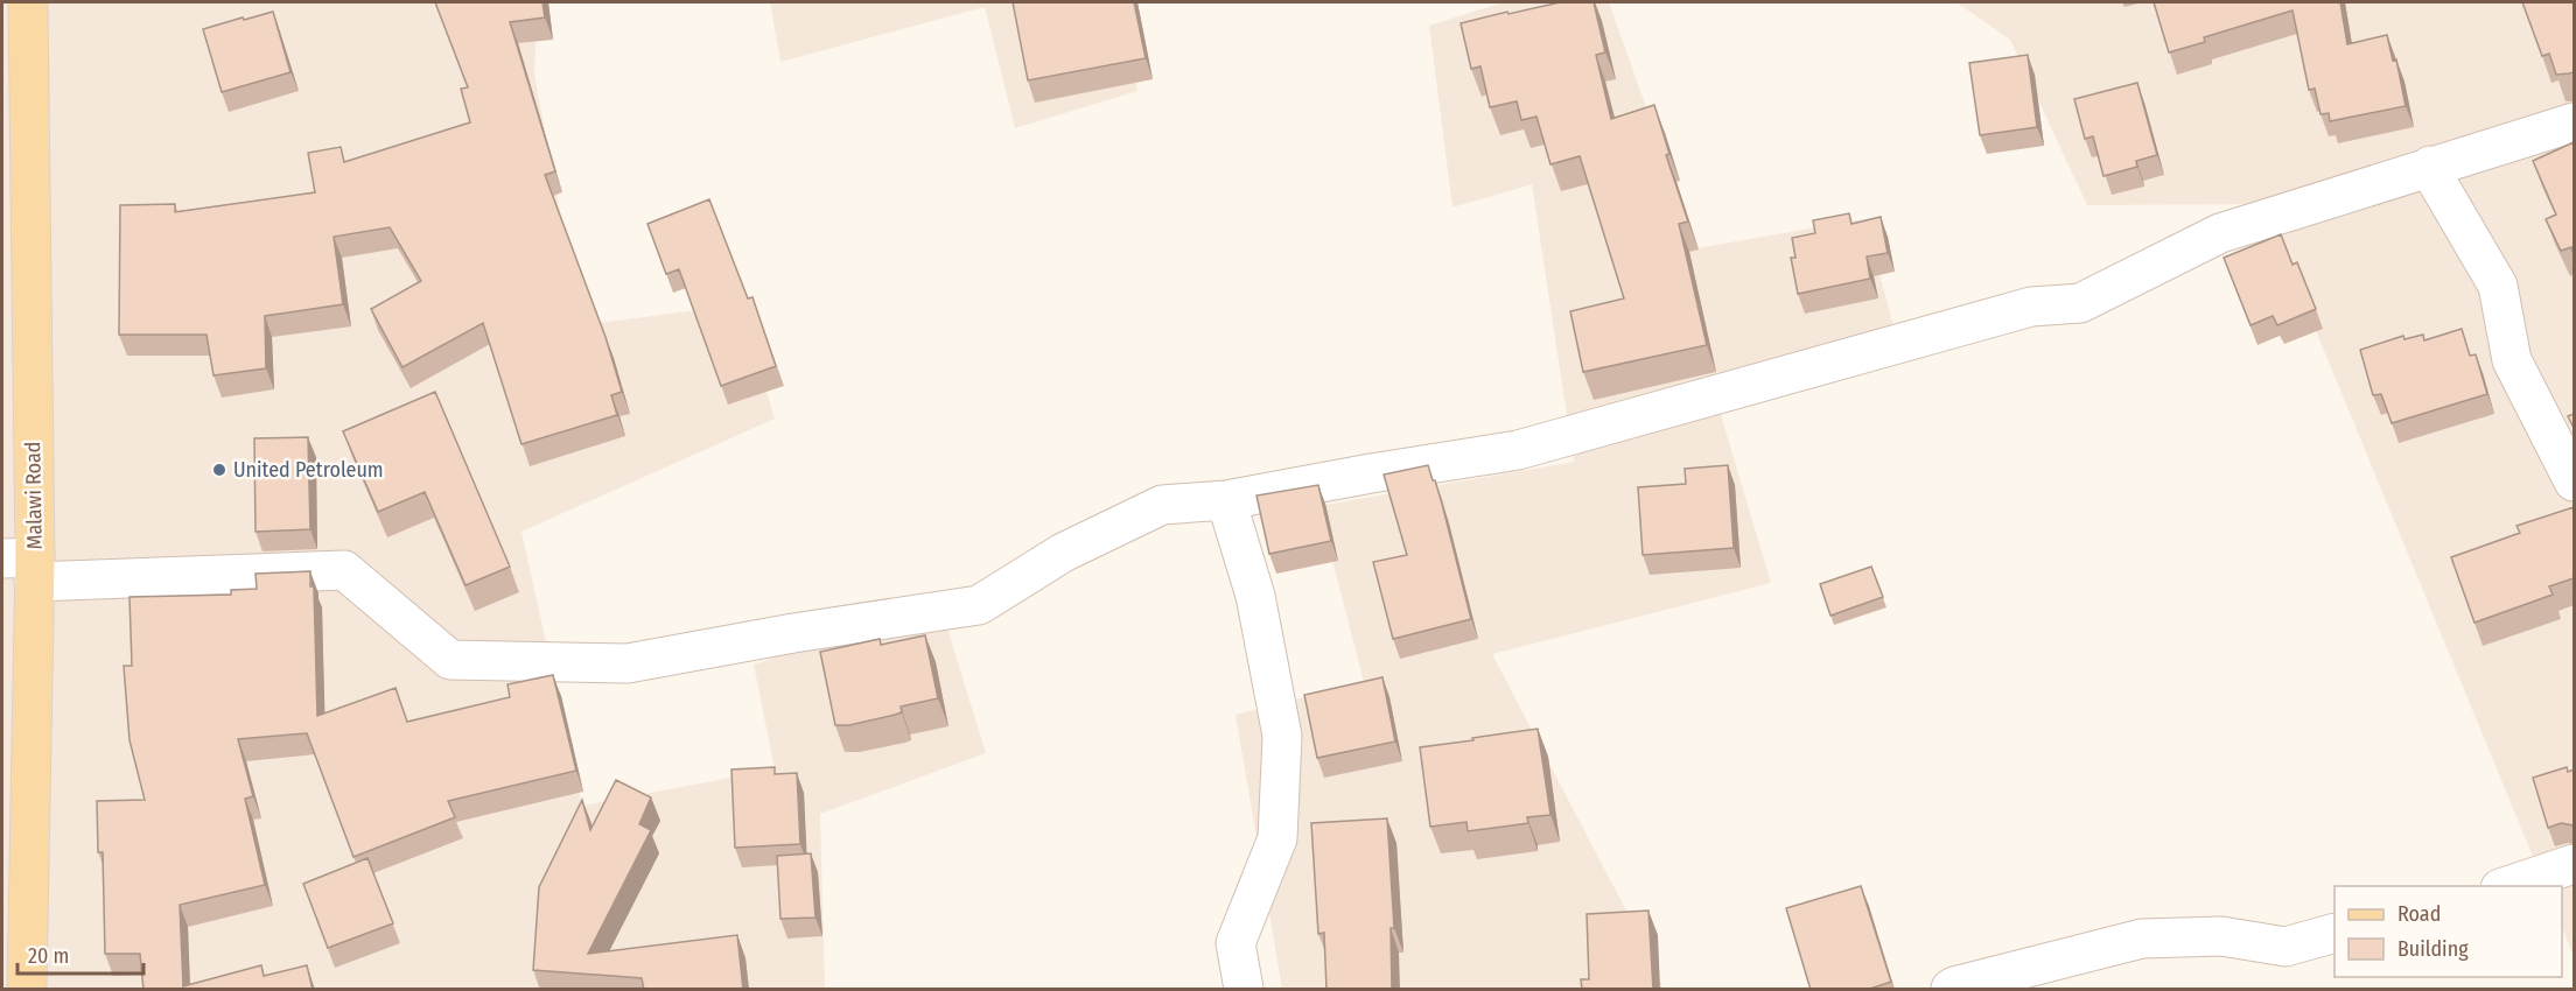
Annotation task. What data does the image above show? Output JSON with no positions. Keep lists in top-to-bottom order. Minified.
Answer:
{"streets":{"main road":["Malawi Road"]},"places":["United Petroleum"],"legend":["Road","Building"],"scale_bar":"20 m"}
